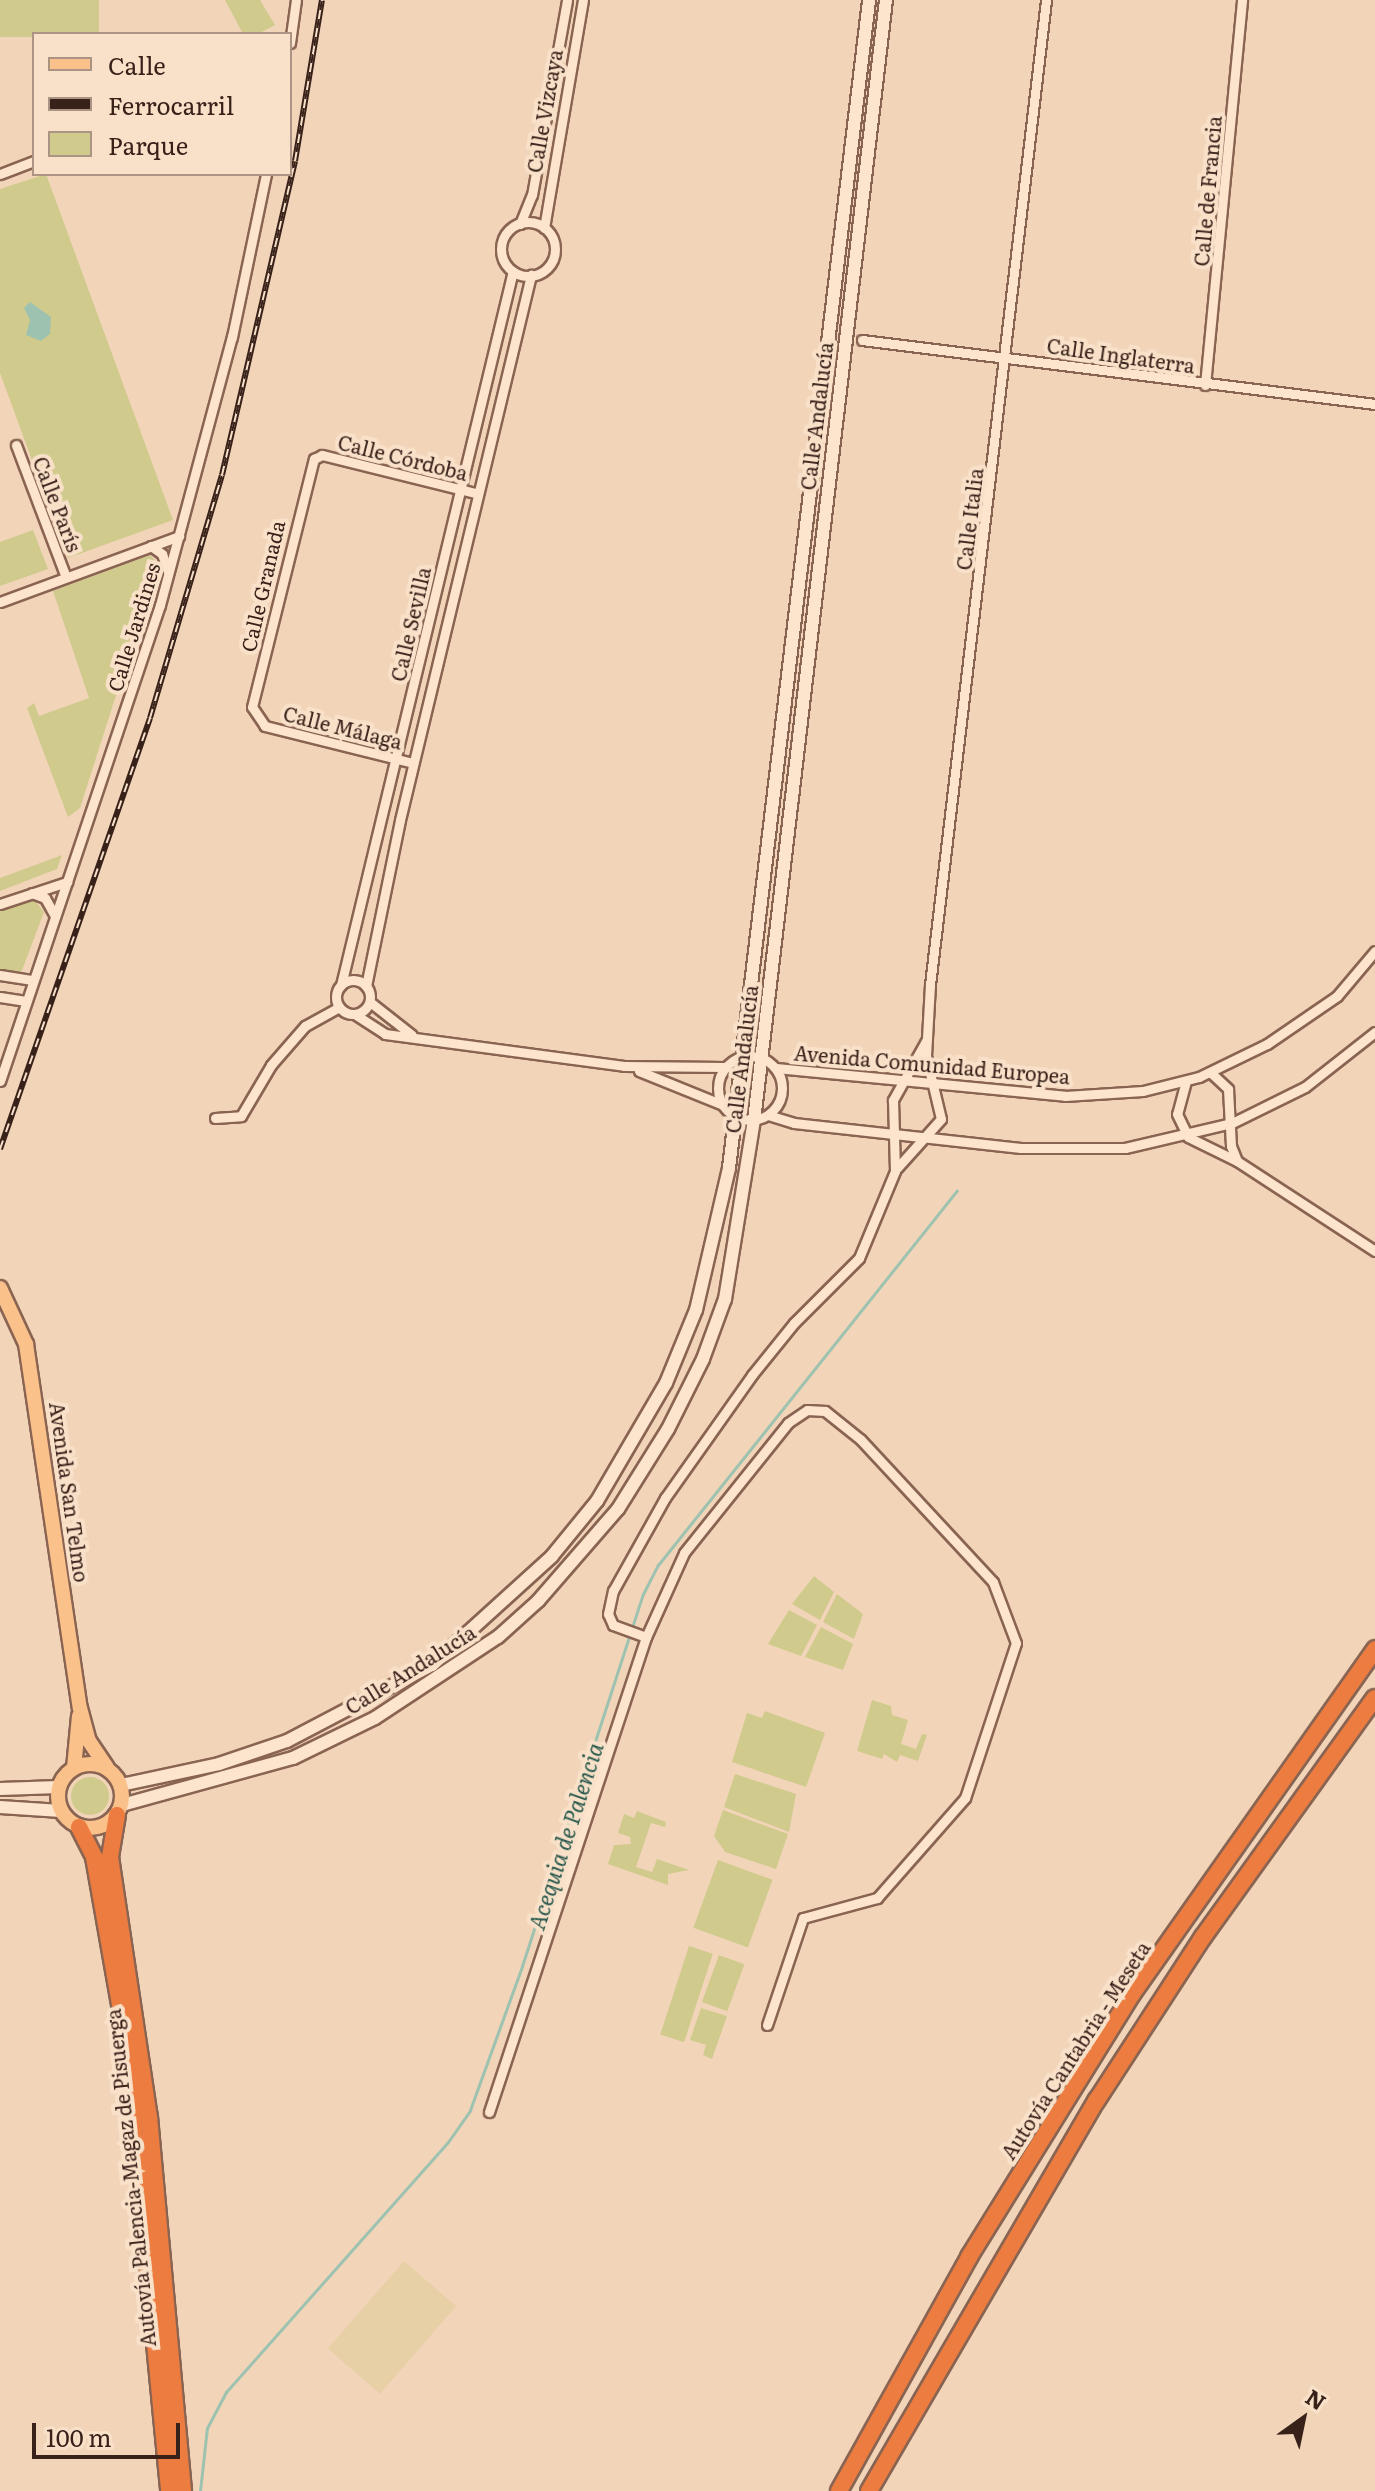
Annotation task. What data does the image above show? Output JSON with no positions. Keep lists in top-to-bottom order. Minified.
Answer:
{"streets":{"highway":["Autovía Cantabria - Meseta","Autovía Palencia-Magaz de Pisuerga"],"main road":["Calle Andalucía","Avenida San Telmo"],"street":["Calle Vizcaya","Calle de Francia","Calle Inglaterra","Calle Córdoba","Calle París","Calle Italia","Calle Granada","Calle Sevilla","Calle Jardines","Calle Málaga","Avenida Comunidad Europea"]},"crossings":[["Calle Vizcaya","Calle Sevilla"],["Calle de Francia","Calle Inglaterra"],["Calle Inglaterra","Calle Italia"],["Calle Andalucía","Avenida San Telmo"],["Calle Andalucía","Autovía Palencia-Magaz de Pisuerga"],["Calle Córdoba","Calle Granada"],["Calle Córdoba","Calle Sevilla"],["Calle París","Calle Jardines"],["Calle Italia","Avenida Comunidad Europea"],["Calle Granada","Calle Málaga"],["Calle Sevilla","Calle Málaga"],["Avenida San Telmo","Autovía Palencia-Magaz de Pisuerga"]],"water":["Acequia de Palencia"],"legend":["Calle","Ferrocarril","Parque"],"scale_bar":"100 m","north":"top right"}
